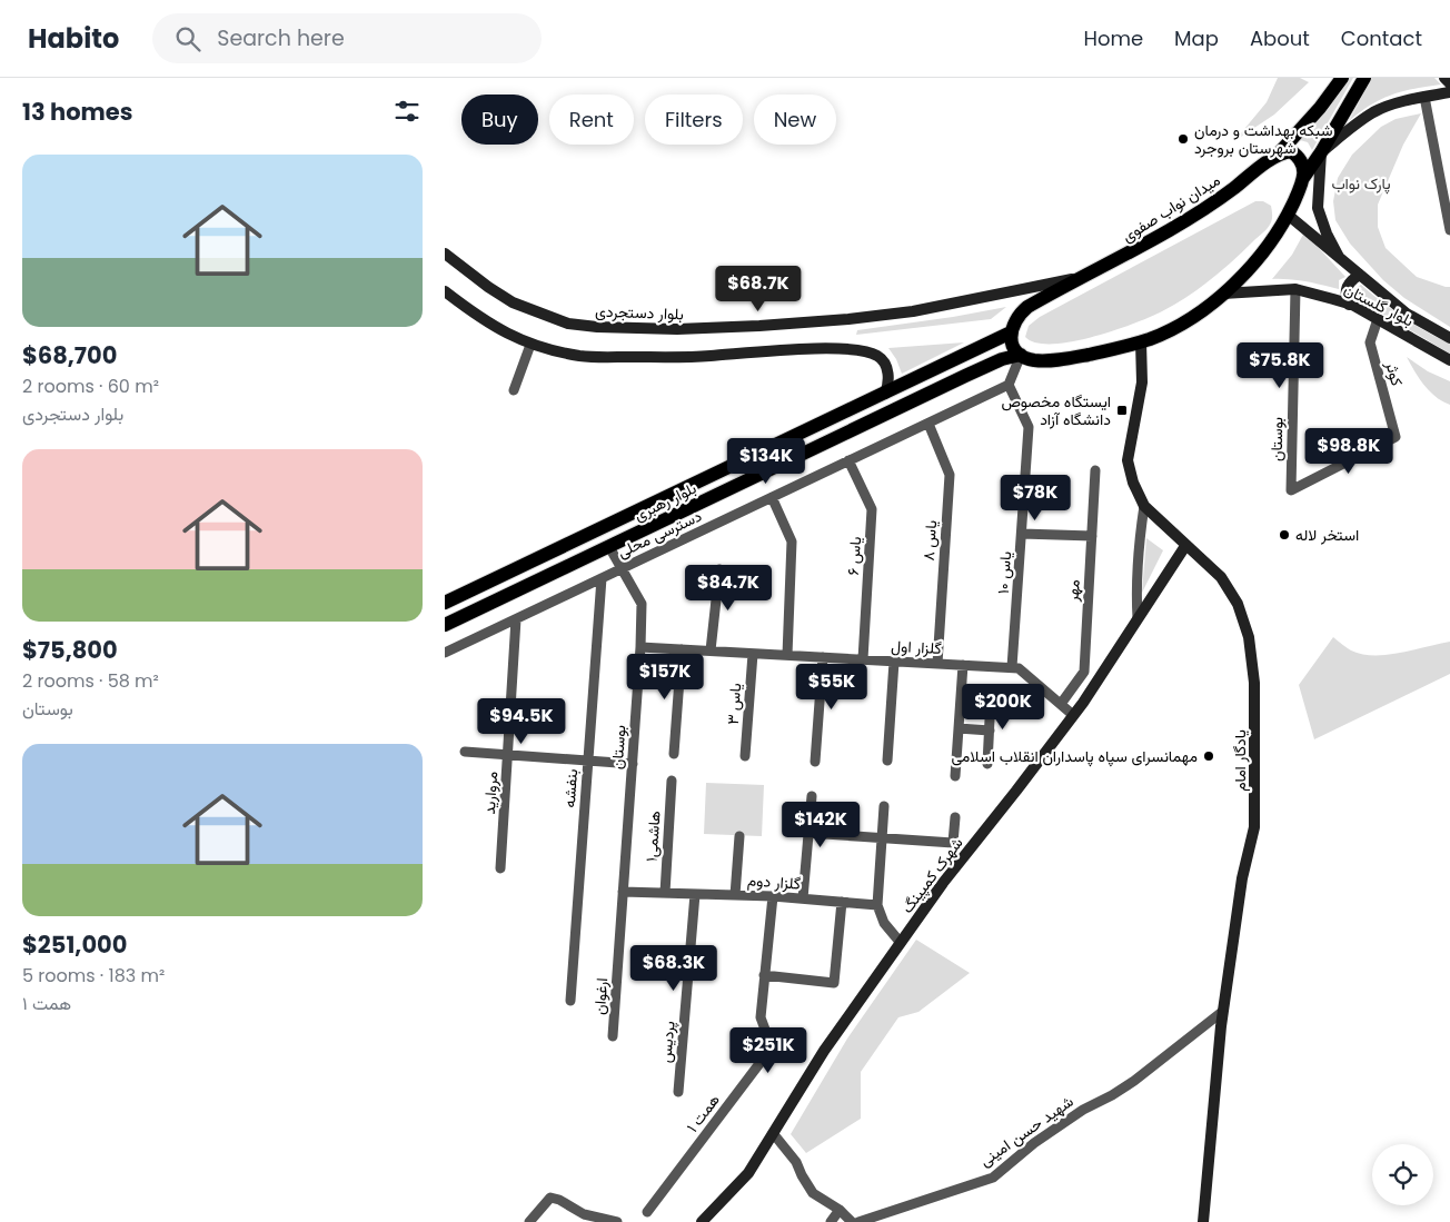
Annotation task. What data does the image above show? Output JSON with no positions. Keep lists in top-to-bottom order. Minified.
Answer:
{"streets":{"main road":["میدان نواب صفوی","بلوار گلستان","بلوار دستجردی","بلوار رهبری","یادگار امام","شهرک کمپینگ"],"street":["کوثر","بوستان","دسترسی محلی","یاس ۸","یاس ۶","یاس ۱۰","مهر","گلزار اول","یاس ۳","بنفشه","مروارید","هاشمی۱","گلزار دوم","ارغوان","پردیس","همت ۱","شهید حسن امینی"]},"crossings":[["میدان نواب صفوی","بلوار دستجردی"],["میدان نواب صفوی","بلوار رهبری"],["بلوار گلستان","کوثر"],["بلوار گلستان","بوستان"],["کوثر","بوستان"],["بوستان","بلوار رهبری"],["بوستان","دسترسی محلی"],["بوستان","گلزار اول"],["بوستان","گلزار دوم"],["بوستان","ارغوان"],["دسترسی محلی","یاس ۸"],["دسترسی محلی","یاس ۶"],["دسترسی محلی","یاس ۱۰"],["دسترسی محلی","بنفشه"],["دسترسی محلی","مروارید"],["یاس ۸","گلزار اول"],["یاس ۶","گلزار اول"],["یاس ۱۰","گلزار اول"],["گلزار اول","یاس ۳"],["یادگار امام","شهرک کمپینگ"],["یادگار امام","شهید حسن امینی"],["هاشمی۱","گلزار دوم"],["گلزار دوم","ارغوان"],["گلزار دوم","پردیس"],["گلزار دوم","همت ۱"]],"parks":["پارک نواب"],"places":{"other":["شبکه بهداشت و درمان شهرستان بروجرد","استخر لاله","مهمانسرای سپاه پاسداران انقلاب اسلامی"],"transit":["ایستگاه مخصوص دانشگاه آزاد"]},"page":{"header":"Habito","search":"Search here","nav":["Home","Map","About","Contact"],"heading":"13 homes","chip":["Buy","Rent","Filters","New"],"list":[{"name":"$68,700","note":"2 rooms · 60 m² · بلوار دستجردی"},{"name":"$75,800","note":"2 rooms · 58 m² · بوستان"},{"name":"$251,000","note":"5 rooms · 183 m² · همت ۱"}],"price":["$68.7K","$75.8K","$98.8K","$134K","$78K","$84.7K","$157K","$55K","$200K","$94.5K","$142K","$68.3K","$251K"]}}
